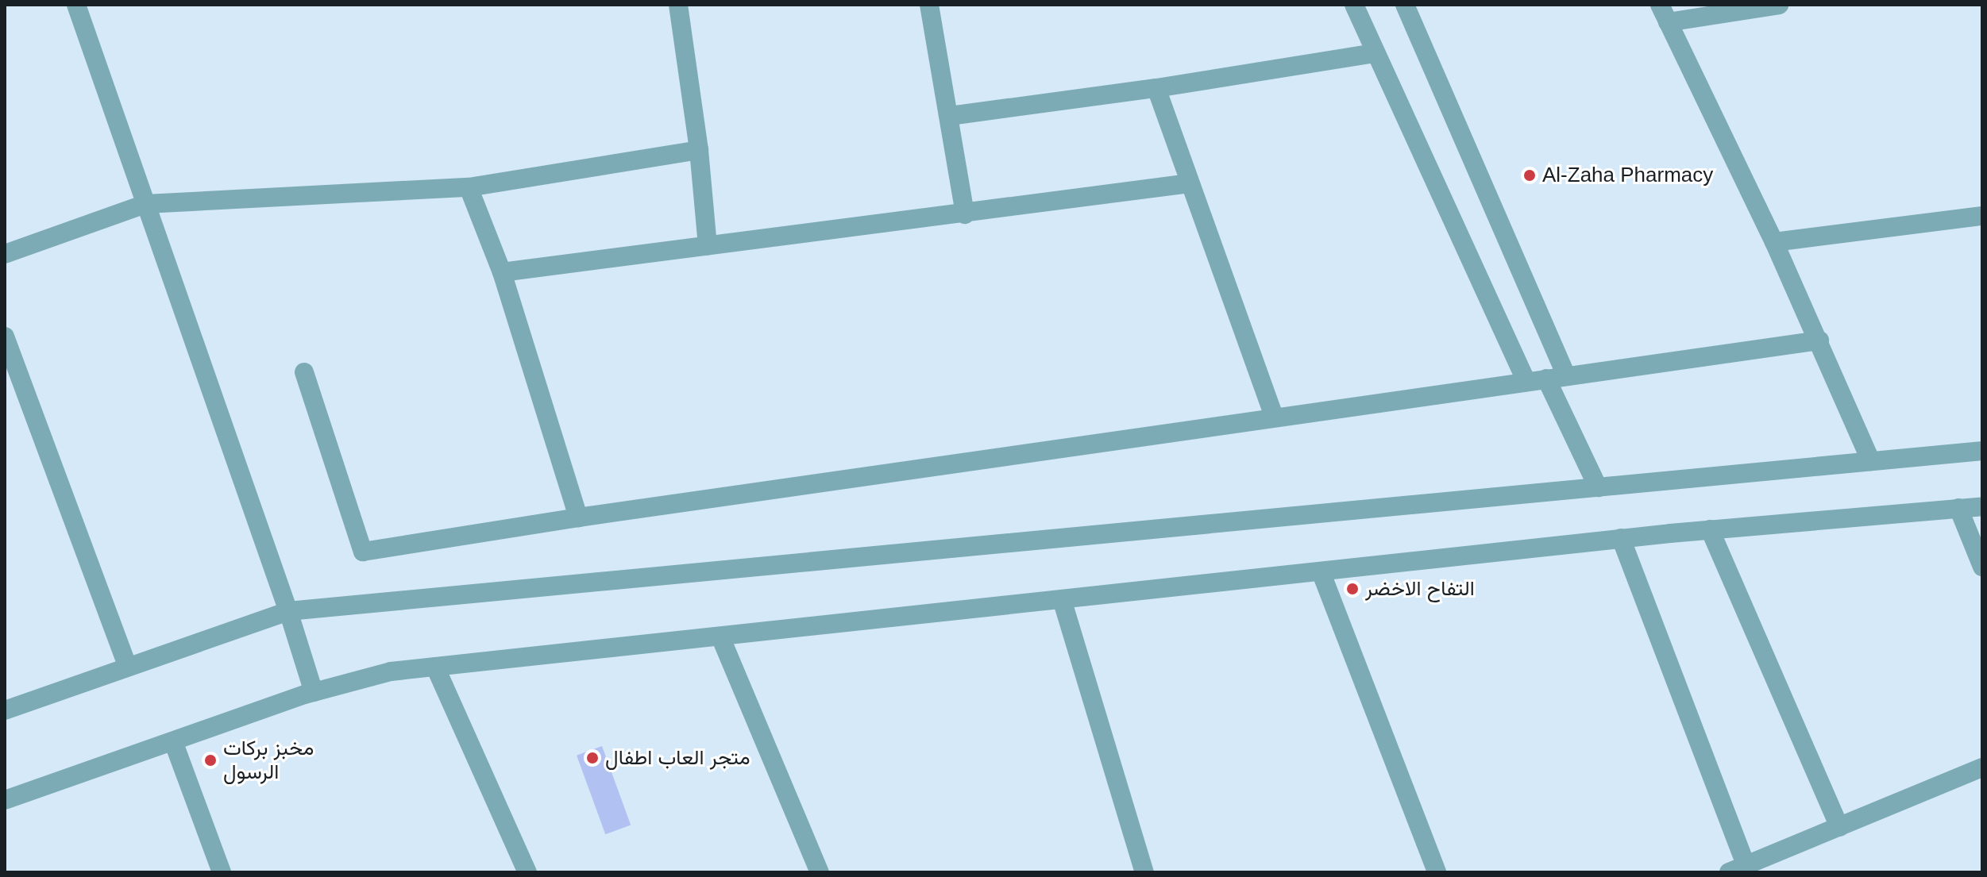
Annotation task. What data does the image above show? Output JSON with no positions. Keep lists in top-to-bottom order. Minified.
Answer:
{"places":["Al-Zaha Pharmacy","التفاح الاخضر","متجر العاب اطفال","مخبز بركات الرسول"]}
